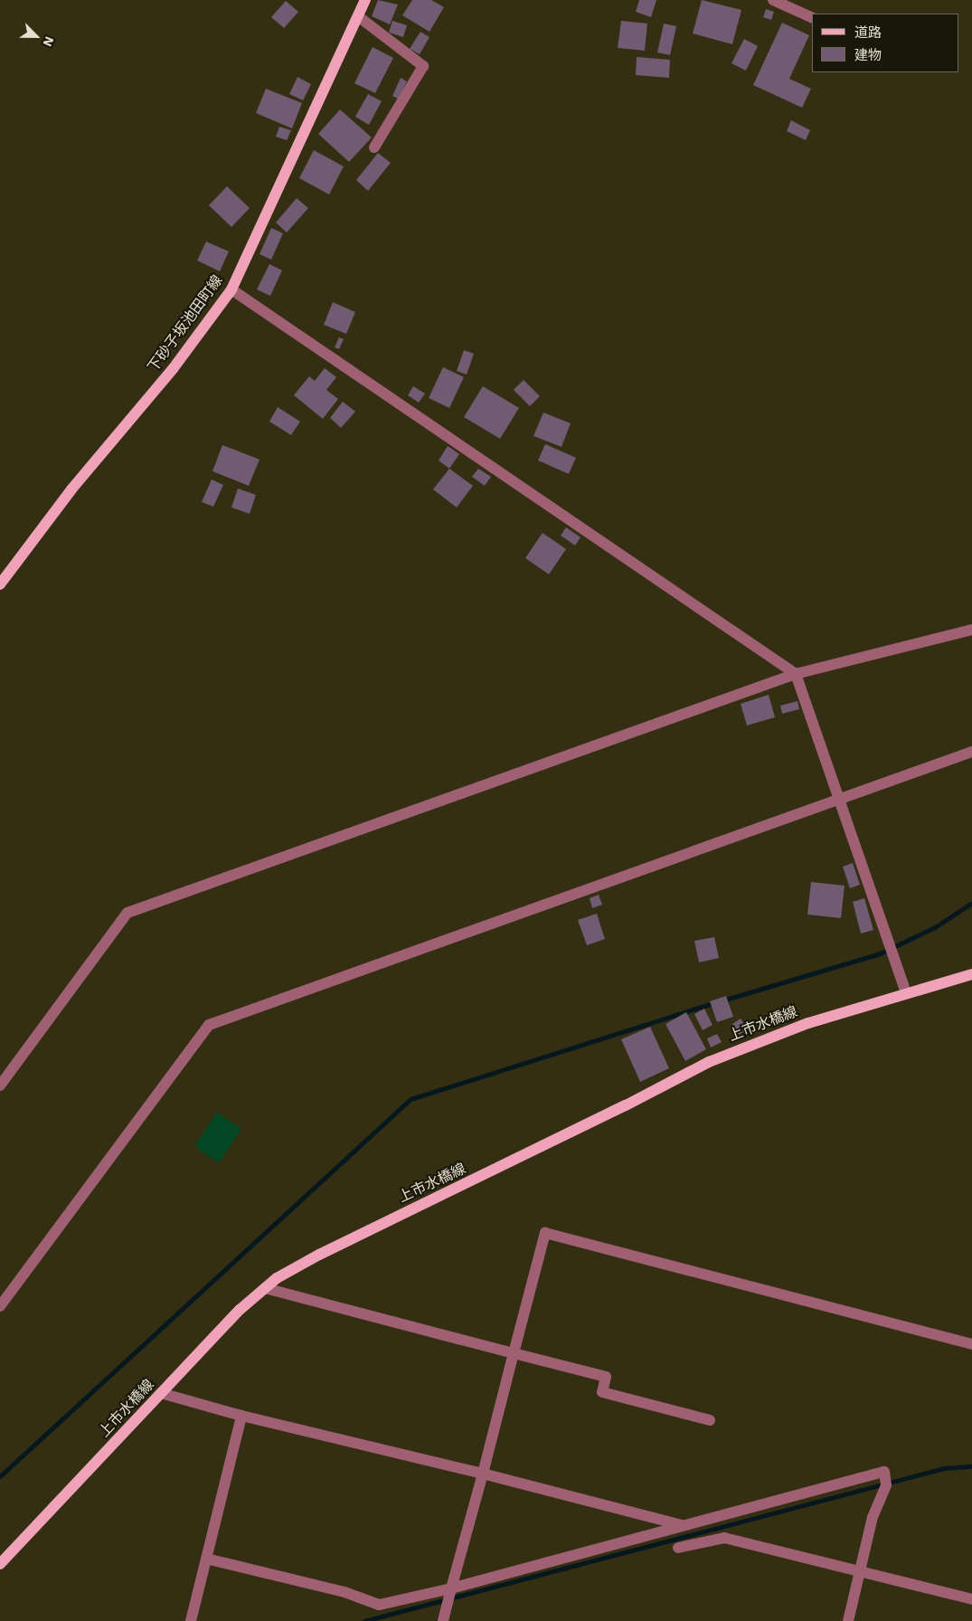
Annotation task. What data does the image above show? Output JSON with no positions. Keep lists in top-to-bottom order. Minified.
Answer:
{"streets":{"main road":["下砂子坂池田町線","上市水橋線"]},"legend":["道路","建物"],"north":"bottom right"}
